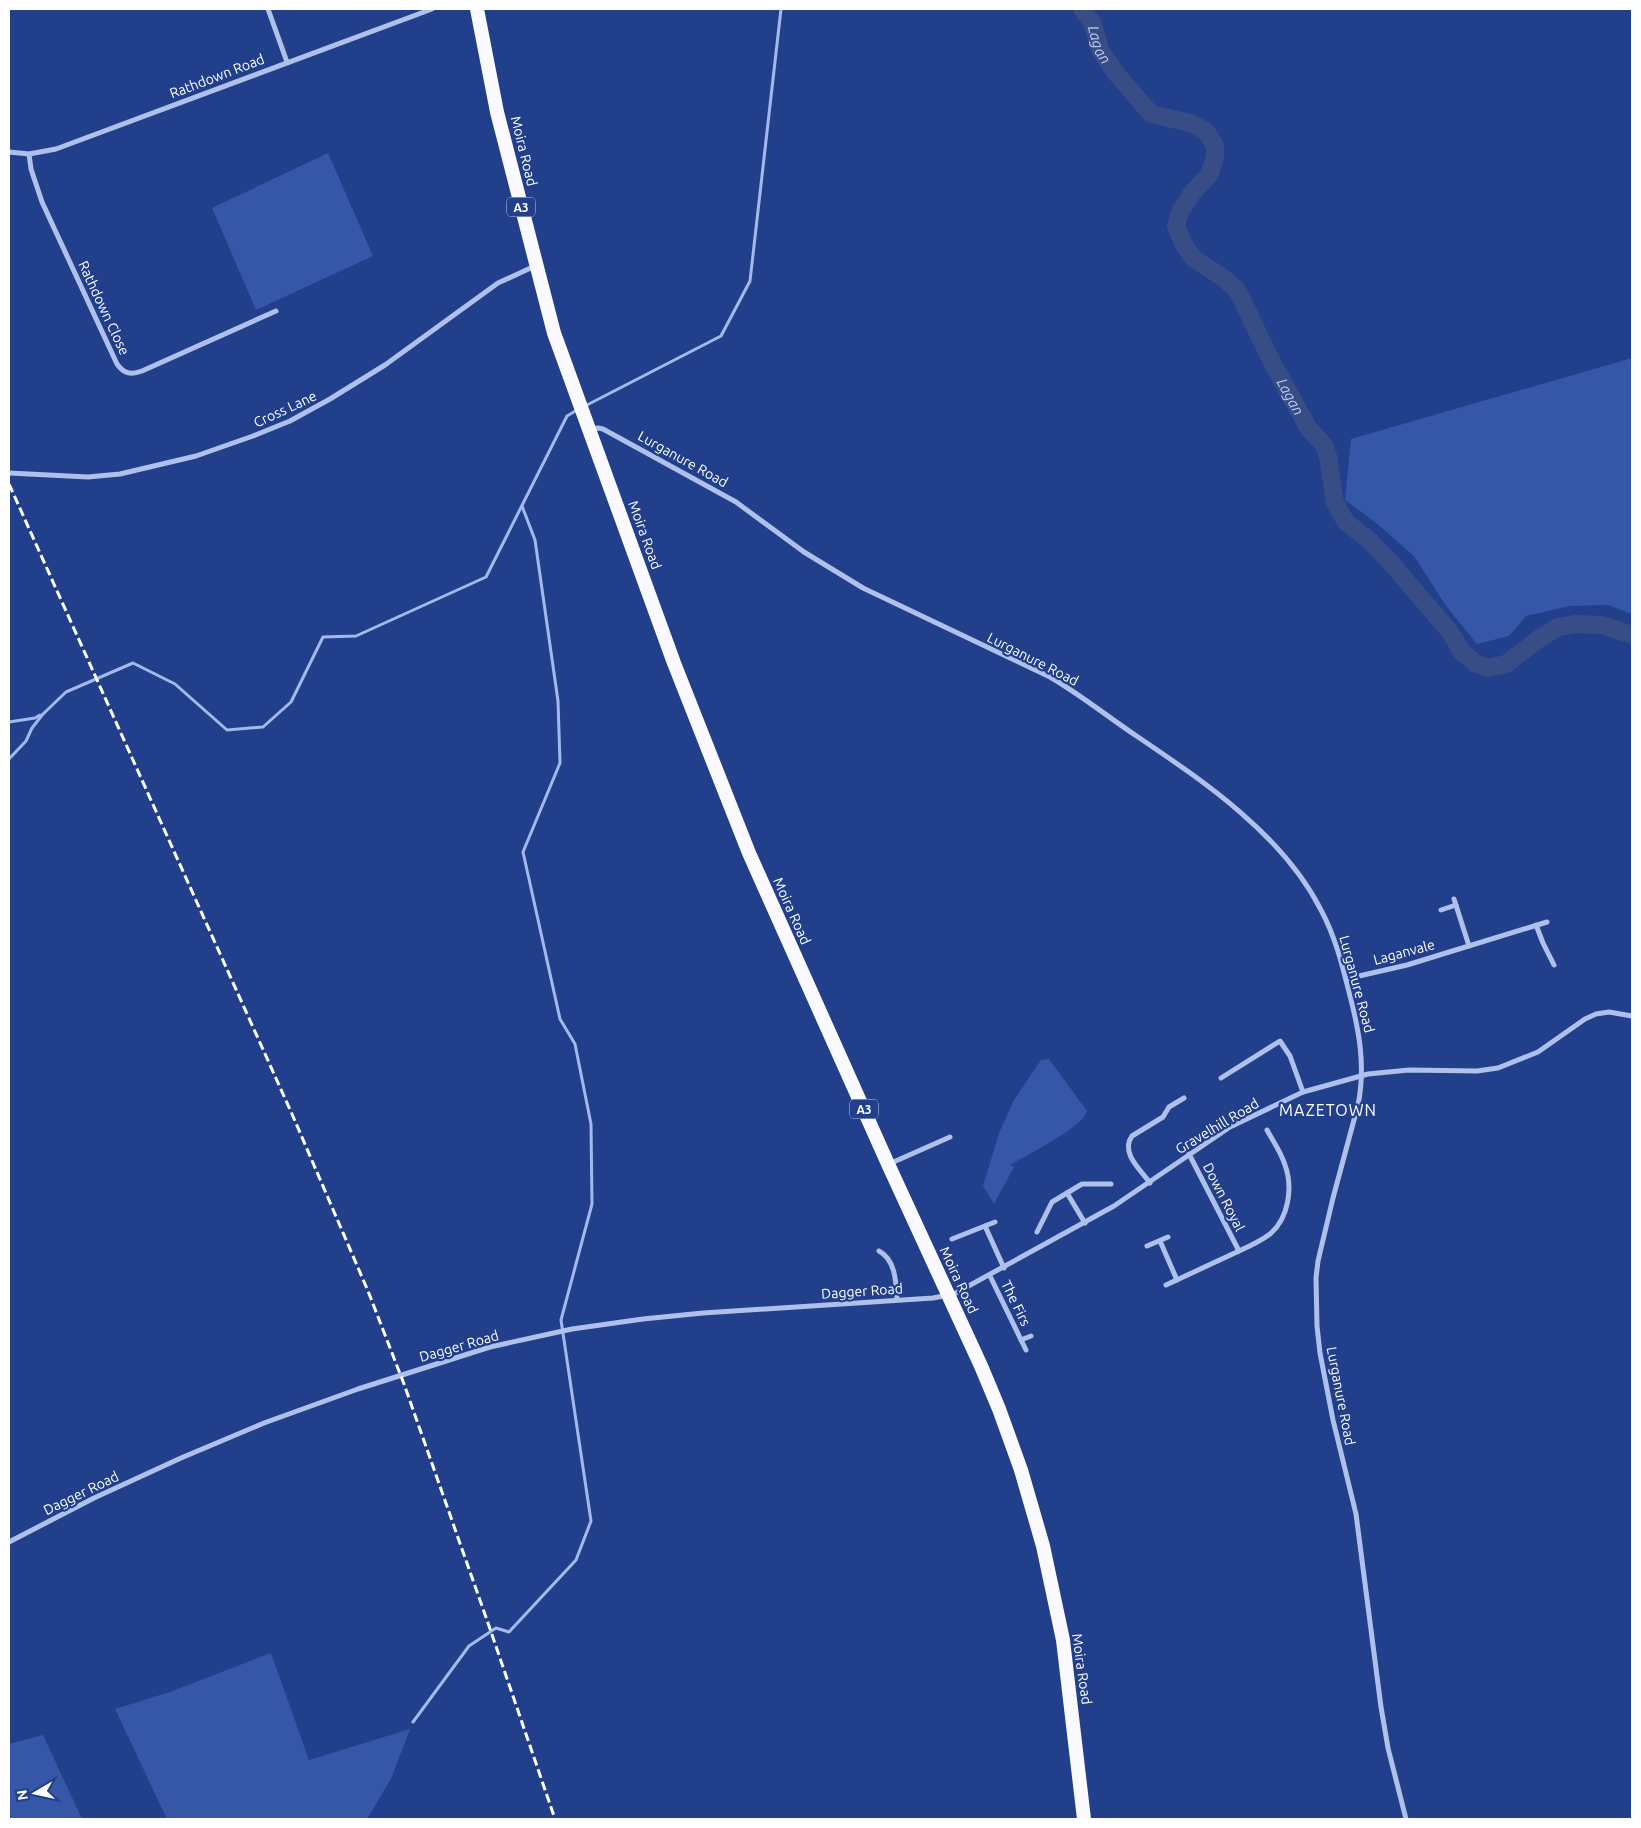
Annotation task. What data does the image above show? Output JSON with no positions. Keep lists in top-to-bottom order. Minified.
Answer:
{"streets":{"highway":["Moira Road","A3"],"street":["Rathdown Road","Rathdown Close","Cross Lane","Lurganure Road","Laganvale","Gravelhill Road","Down Royal","Dagger Road","The Firs"]},"crossings":[["Rathdown Road","Rathdown Close"],["Moira Road","Cross Lane"],["Moira Road","Lurganure Road"],["Moira Road","Gravelhill Road"],["Moira Road","Dagger Road"],["Lurganure Road","Laganvale"],["Lurganure Road","Gravelhill Road"],["Gravelhill Road","Down Royal"],["Gravelhill Road","Dagger Road"],["Gravelhill Road","The Firs"]],"districts":["MAZETOWN"],"water":["Lagan"],"north":"left"}
